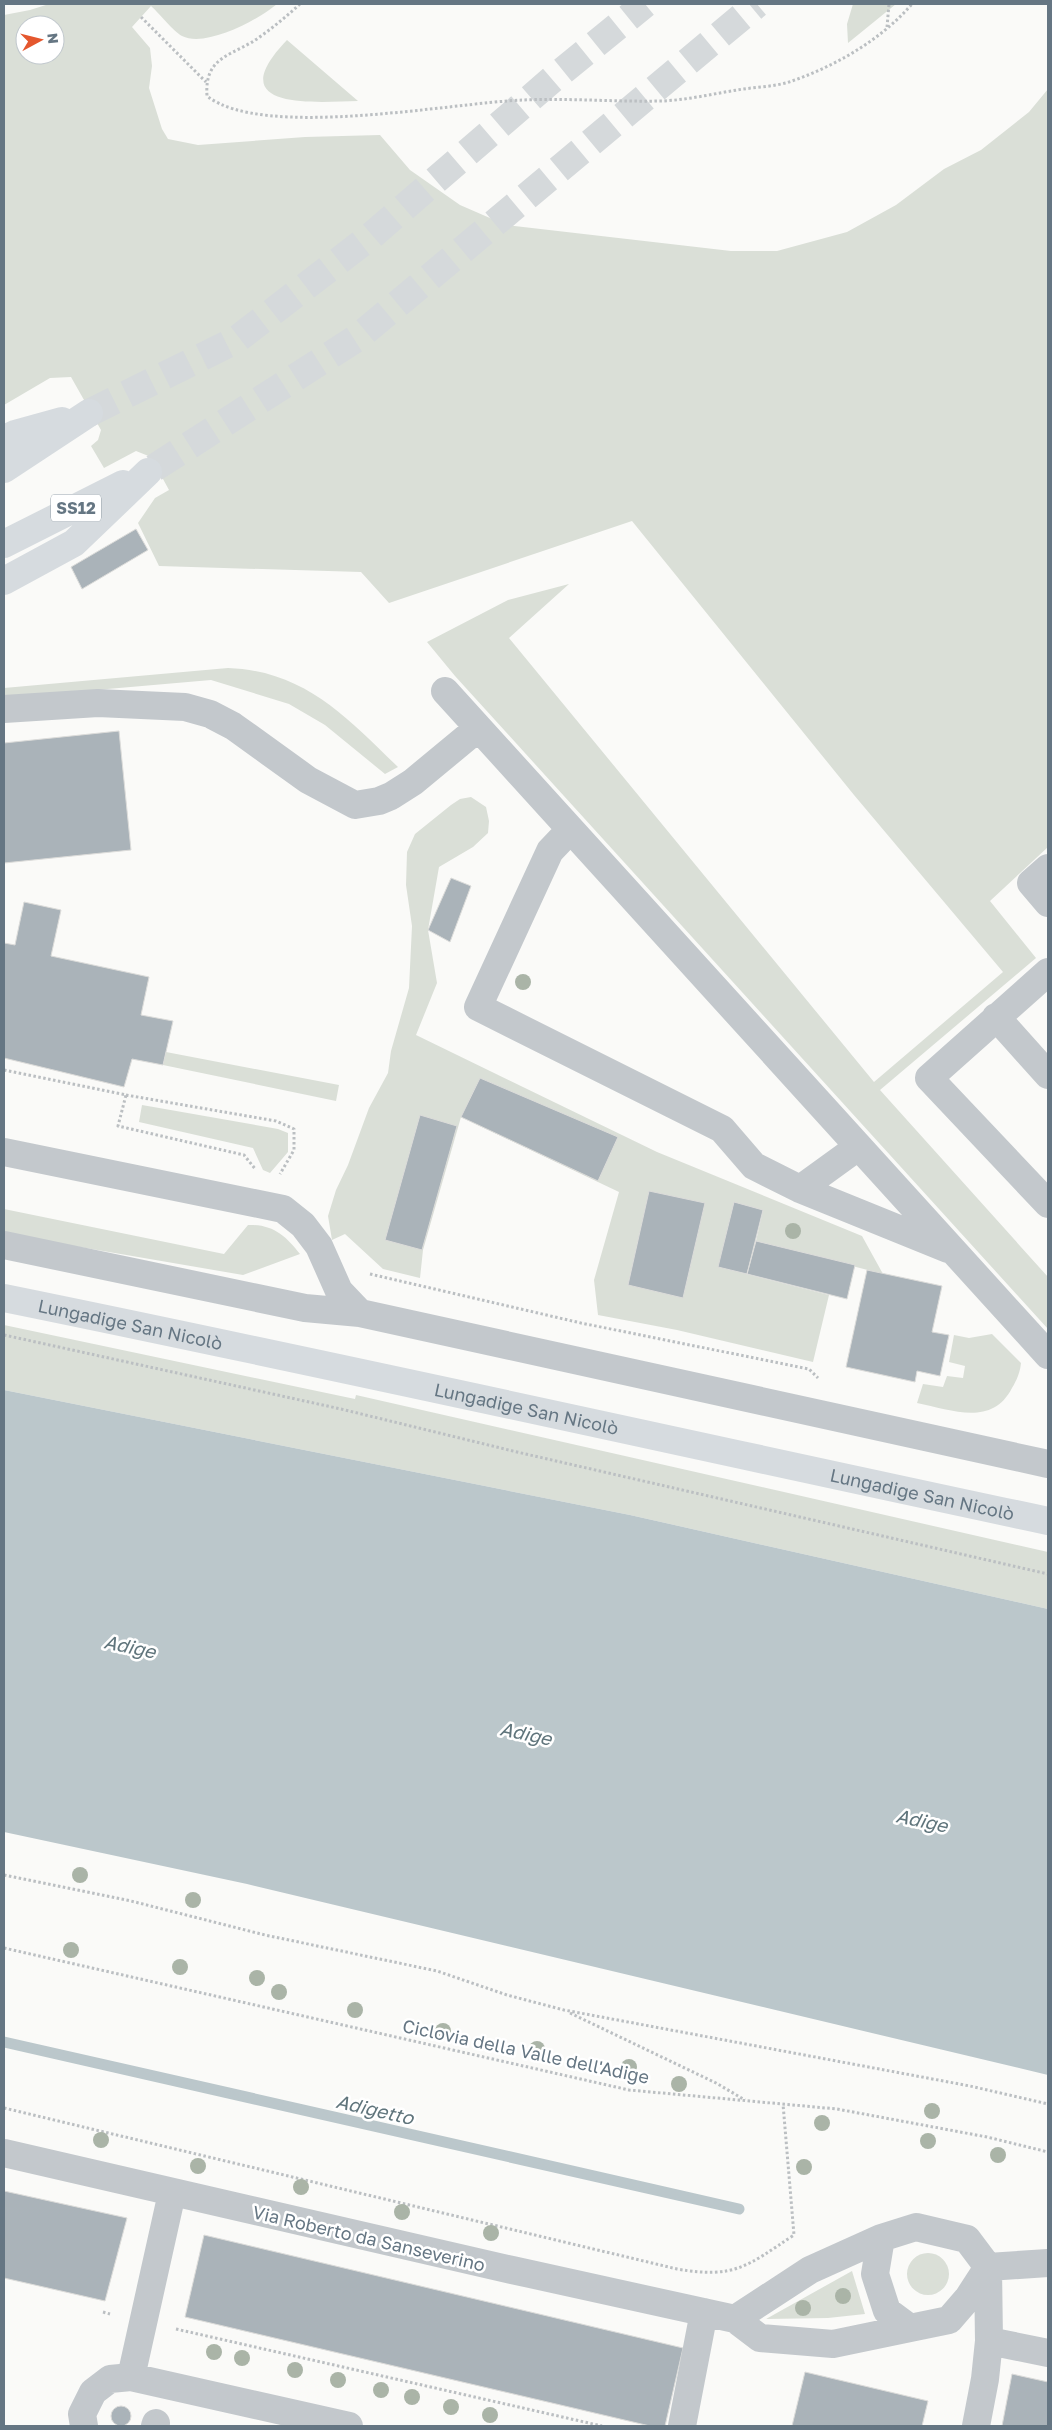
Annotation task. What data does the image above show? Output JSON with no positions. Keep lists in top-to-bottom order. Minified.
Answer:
{"streets":{"main road":["SS12","Lungadige San Nicolò"],"street":["Via Roberto da Sanseverino"],"path":["Ciclovia della Valle dell'Adige"]},"water":["Adige","Adigetto"],"north":"right"}
